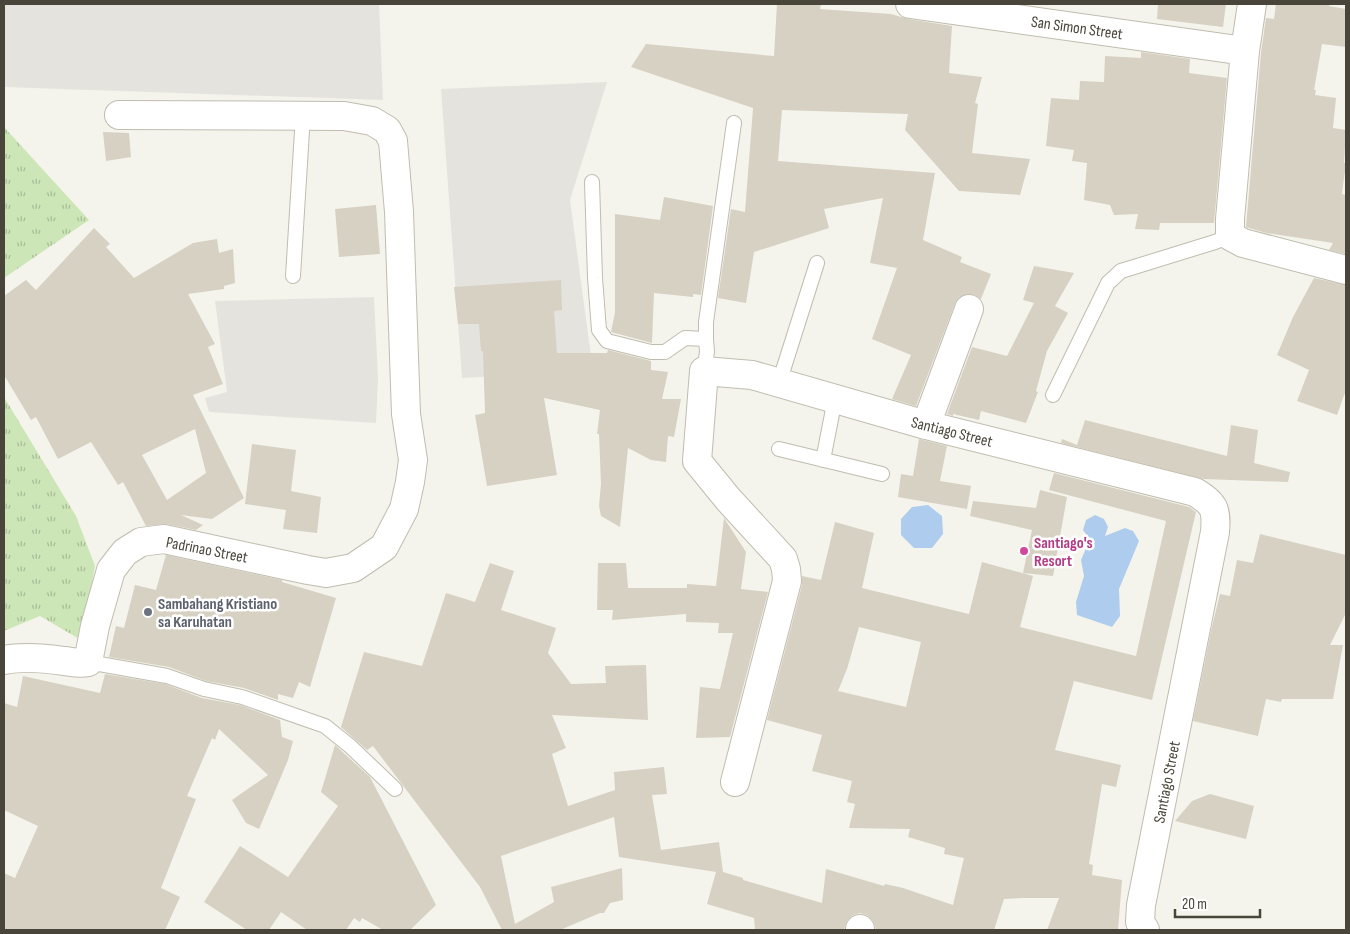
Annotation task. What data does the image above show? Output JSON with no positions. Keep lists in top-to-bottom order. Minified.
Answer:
{"streets":{"street":["San Simon Street","Santiago Street","Padrinao Street"]},"places":["Santiago's Resort","Sambahang Kristiano sa Karuhatan"],"scale_bar":"20 m"}
